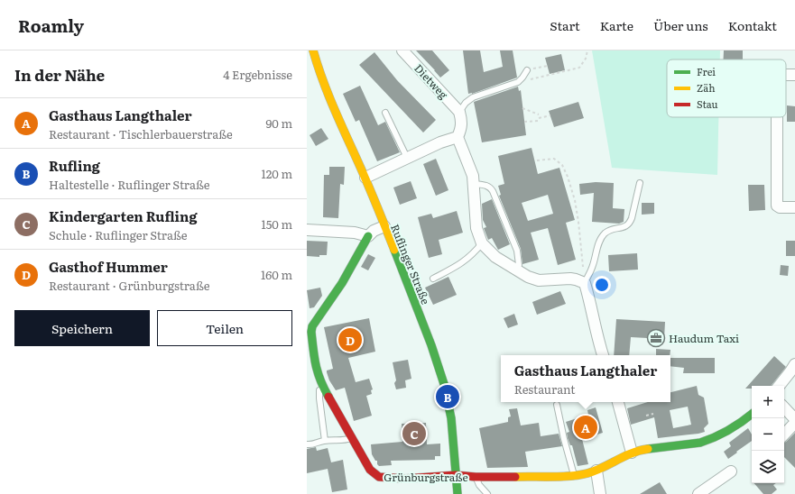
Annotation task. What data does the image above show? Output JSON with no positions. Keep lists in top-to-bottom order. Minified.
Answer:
{"streets":{"street":["Dietweg","Ruflinger Straße","Grünburgstraße"]},"crossings":[["Ruflinger Straße","Grünburgstraße"]],"places":{"office":["Haudum Taxi"]},"legend":["Frei","Zäh","Stau"],"page":{"header":"Roamly","nav":["Start","Karte","Über uns","Kontakt"],"heading":["In der Nähe","4 Ergebnisse"],"list":[{"mark":"A","name":"Gasthaus Langthaler","note":"Restaurant · Tischlerbauerstraße","value":"90 m"},{"mark":"B","name":"Rufling","note":"Haltestelle · Ruflinger Straße","value":"120 m"},{"mark":"C","name":"Kindergarten Rufling","note":"Schule · Ruflinger Straße","value":"150 m"},{"mark":"D","name":"Gasthof Hummer","note":"Restaurant · Grünburgstraße","value":"160 m"}],"buttons":["Speichern","Teilen"],"pins":["D","B","A","C"],"popup":["Gasthaus Langthaler","Restaurant"],"map_buttons":["+","−"]}}
